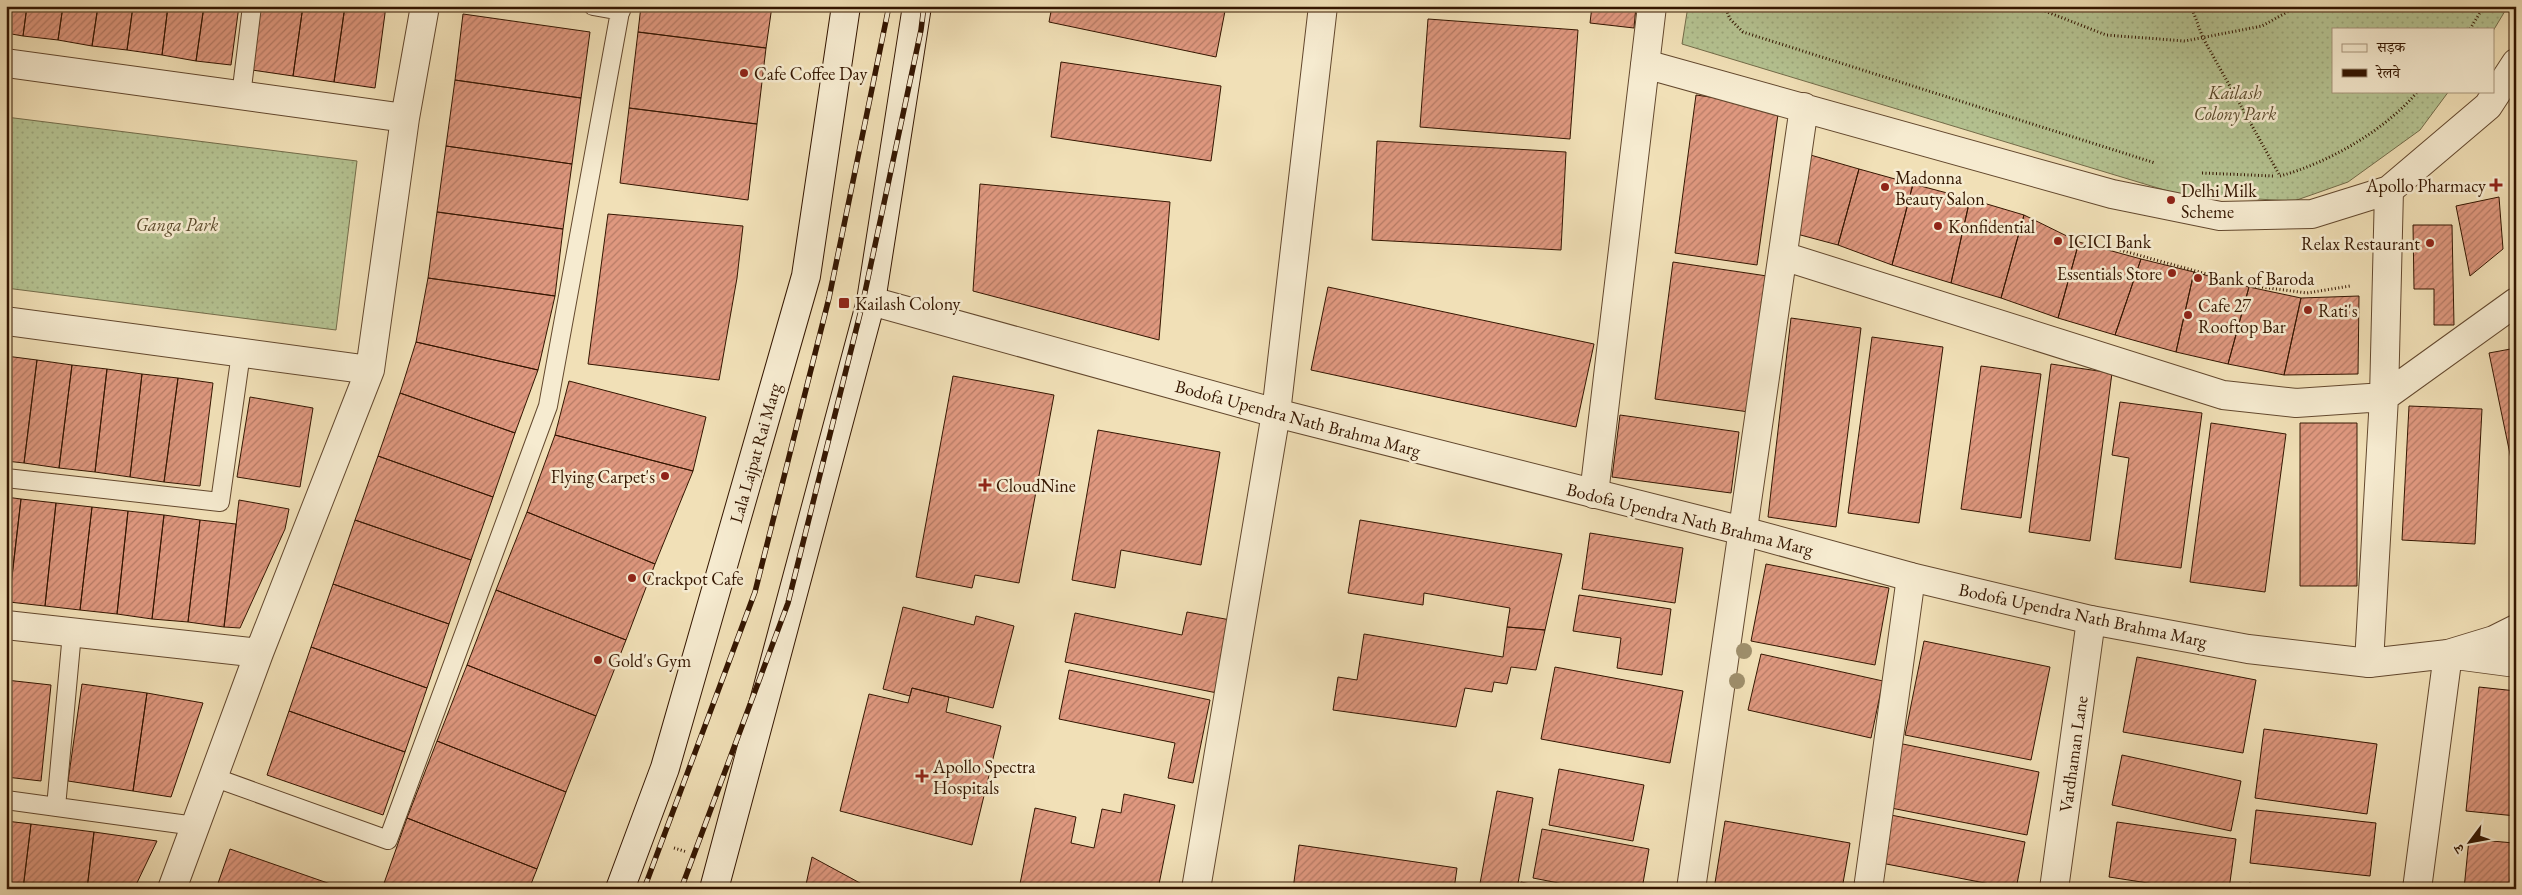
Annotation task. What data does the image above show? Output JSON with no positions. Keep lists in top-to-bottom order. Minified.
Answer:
{"streets":{"street":["Bodofa Upendra Nath Brahma Marg","Lala Lajpat Rai Marg","Vardhaman Lane"]},"crossings":[["Bodofa Upendra Nath Brahma Marg","Vardhaman Lane"]],"parks":["Kailash Colony Park","Ganga Park"],"places":{"other":["Cafe Coffee Day","Madonna Beauty Salon","Delhi Milk Scheme","Konfidential","ICICI Bank","Relax Restaurant","Essentials Store","Bank of Baroda","Rati's","Cafe 27 Rooftop Bar","Flying Carpet's","Crackpot Cafe","Gold's Gym"],"health":["Apollo Pharmacy","CloudNine","Apollo Spectra Hospitals"],"transit":["Kailash Colony"]},"legend":["सड़क","रेलवे"],"north":"bottom left"}
